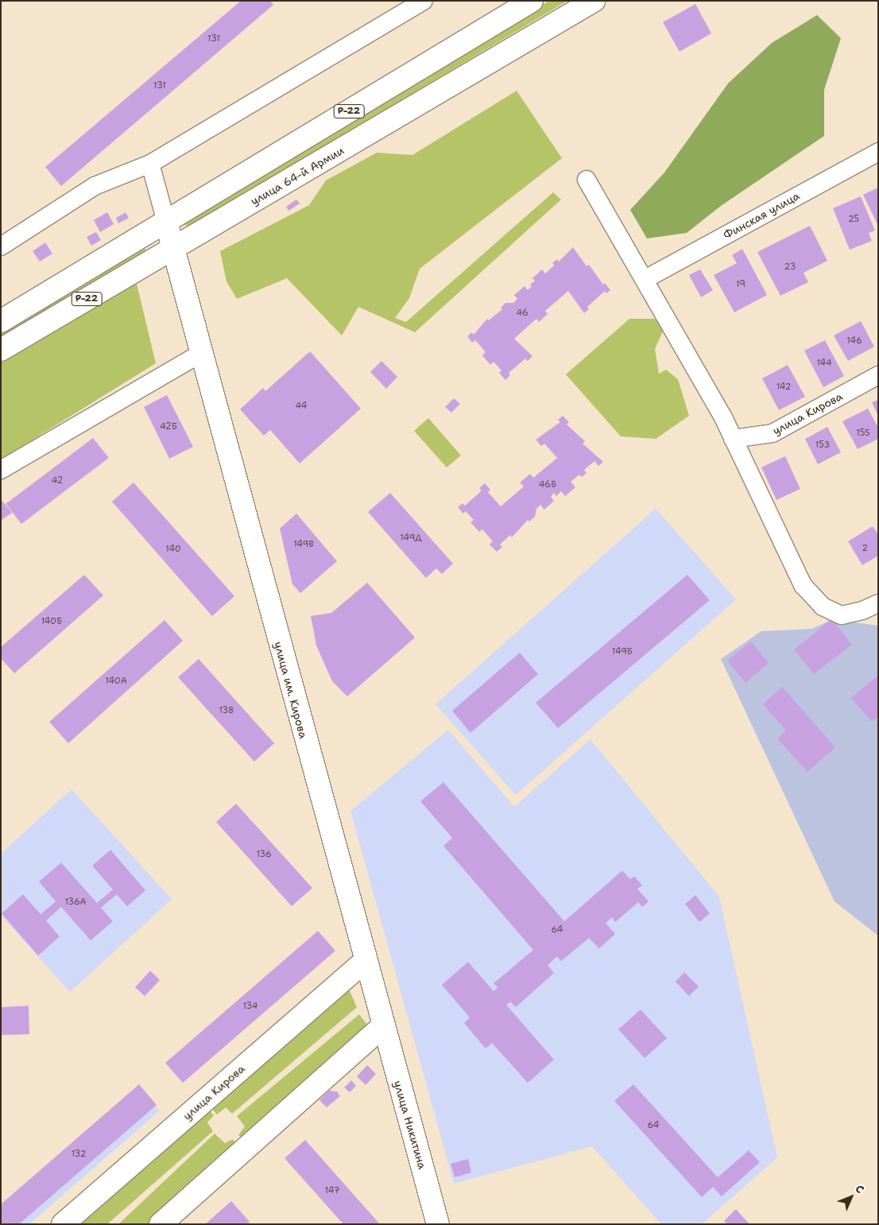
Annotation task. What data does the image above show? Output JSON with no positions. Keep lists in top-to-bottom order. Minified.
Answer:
{"streets":{"main road":["Р-22","улица 64-й Армии","улица Кирова","улица им. Кирова","улица Никитина"],"street":["Финская улица"]},"crossings":[["Р-22","улица им. Кирова"],["улица 64-й Армии","улица им. Кирова"],["улица Кирова","улица им. Кирова"],["улица им. Кирова","улица Никитина"]],"house_numbers":["131","131","25","23","19","46","146","144","142","44","42Б","155","153","42","46Б","149Д","149В","2","140","140Б","149Б","140А","138","136","136А","64","134","64","132","147"],"north":"top right"}
